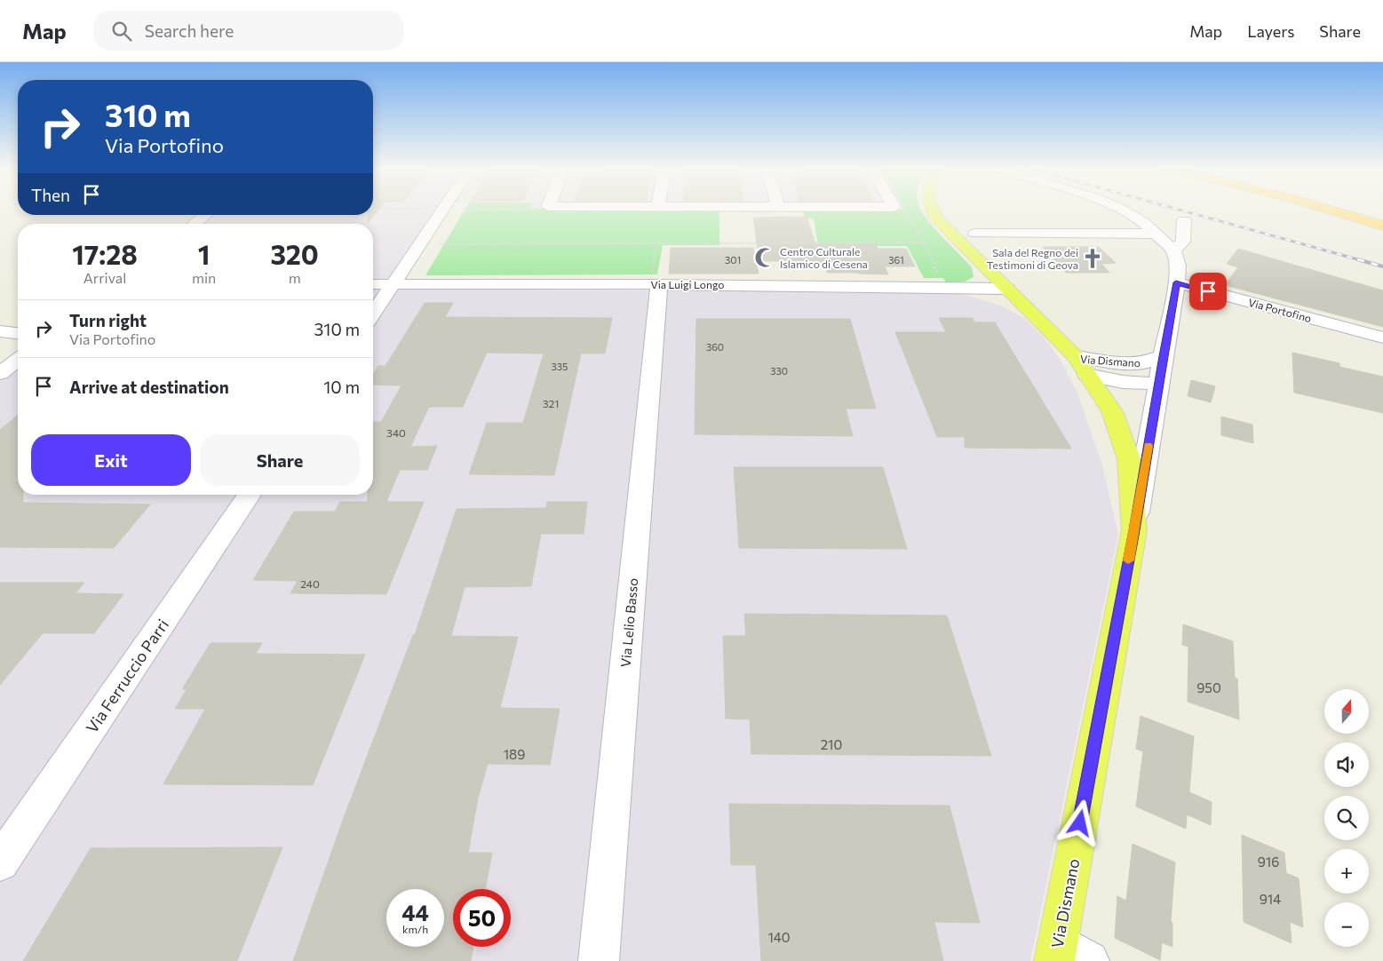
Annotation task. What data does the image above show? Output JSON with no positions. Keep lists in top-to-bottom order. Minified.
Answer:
{"streets":{"main road":["Via Dismano"],"street":["Via Luigi Longo","Via Portofino","Via Lelio Basso","Via Ferruccio Parri"]},"crossings":[["Via Luigi Longo","Via Lelio Basso"],["Via Portofino","Via Dismano"]],"places":{"mosque":["Centro Culturale Islamico di Cesena"],"church":["Sala del Regno dei Testimoni di Geova"]},"house_numbers":["301","361","360","335","330","321","340","240","950","210","189","916","914","140"],"north":"top","page":{"header":"Map","search":"Search here","nav":["Map","Layers","Share"],"turn":["310 m","Via Portofino"],"then":"Then","eta":["17:28","Arrival","1","min","320","m"],"list":[{"name":"Turn right","note":"Via Portofino","value":"310 m"},{"name":"Arrive at destination","value":"10 m"}],"buttons":["Exit","Share"],"map_buttons":["+","−"],"speed":"44 km/h","limit":"50"}}
